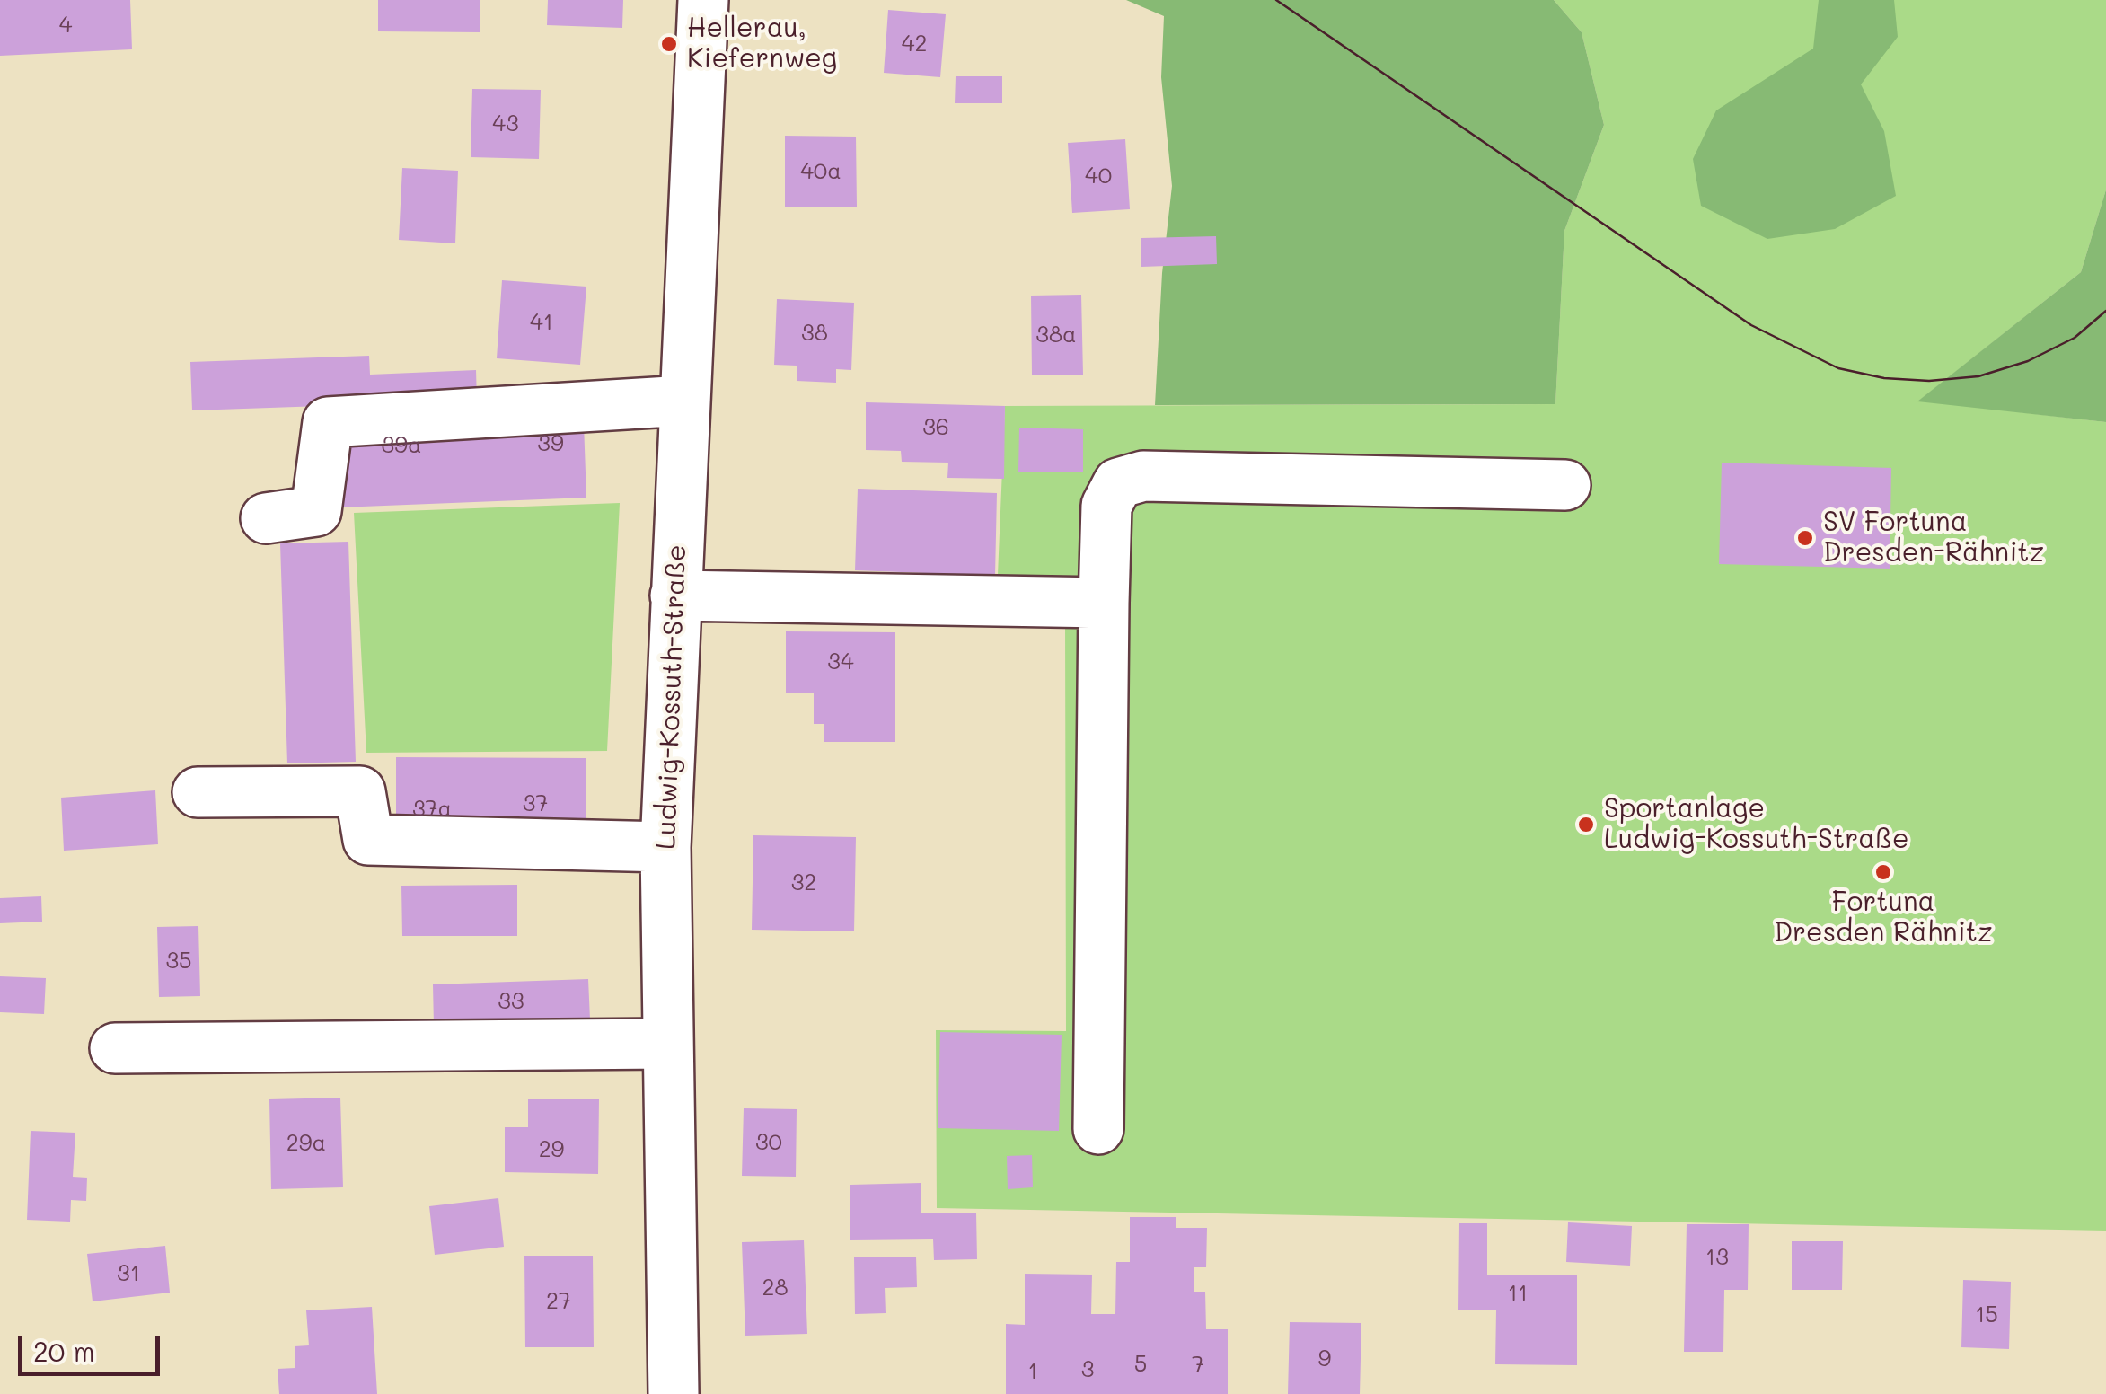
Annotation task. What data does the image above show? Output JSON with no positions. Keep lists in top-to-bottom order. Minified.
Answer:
{"streets":{"street":["Ludwig-Kossuth-Straße"]},"places":["Hellerau, Kiefernweg","SV Fortuna Dresden-Rähnitz","Sportanlage Ludwig-Kossuth-Straße","Fortuna Dresden Rähnitz"],"house_numbers":["4","42","43","40a","40","41","38","38a","36","39","39a","34","37","37a","32","35","33","30","29a","29","13","31","28","11","27","15","9","5","7","3","1"],"scale_bar":"20 m"}
